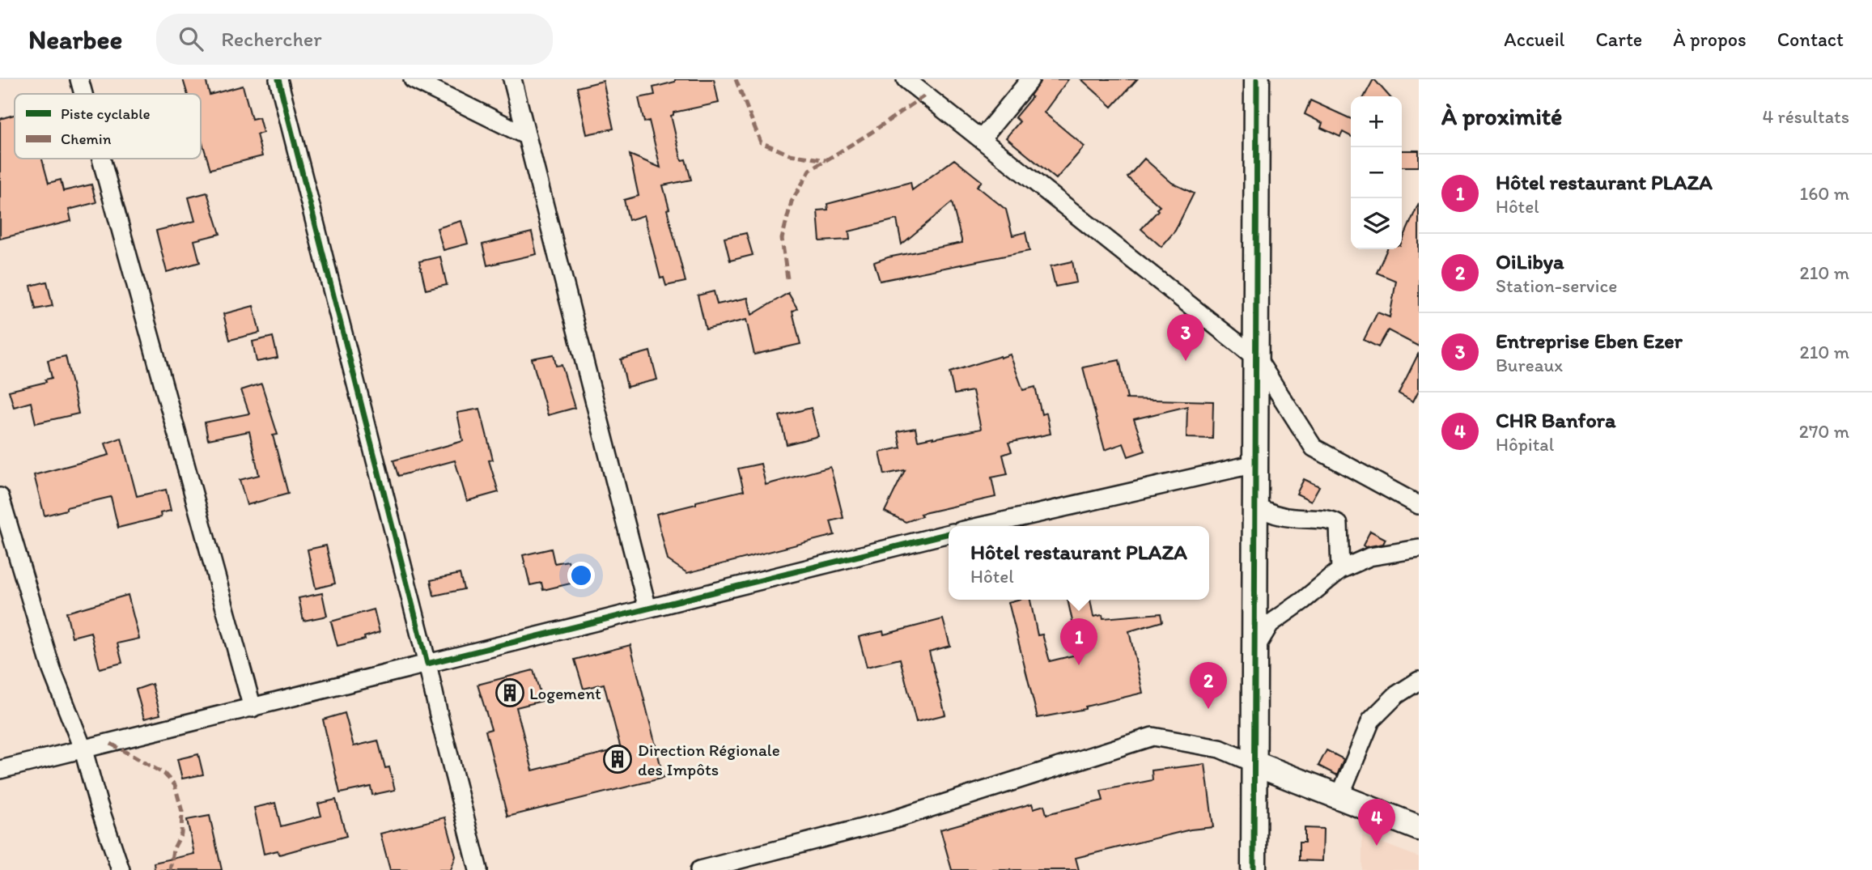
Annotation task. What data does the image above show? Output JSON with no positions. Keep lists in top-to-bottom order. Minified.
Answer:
{"places":{"building":["Logement","Direction Régionale des Impôts"]},"legend":["Piste cyclable","Chemin"],"page":{"header":"Nearbee","search":"Rechercher","nav":["Accueil","Carte","À propos","Contact"],"heading":["À proximité","4 résultats"],"map_buttons":["+","−"],"list":[{"mark":"1","name":"Hôtel restaurant PLAZA","note":"Hôtel","value":"160 m"},{"mark":"2","name":"OiLibya","note":"Station-service","value":"210 m"},{"mark":"3","name":"Entreprise Eben Ezer","note":"Bureaux","value":"210 m"},{"mark":"4","name":"CHR Banfora","note":"Hôpital","value":"270 m"}],"pins":["3","1","2","4"],"popup":["Hôtel restaurant PLAZA","Hôtel"]}}
